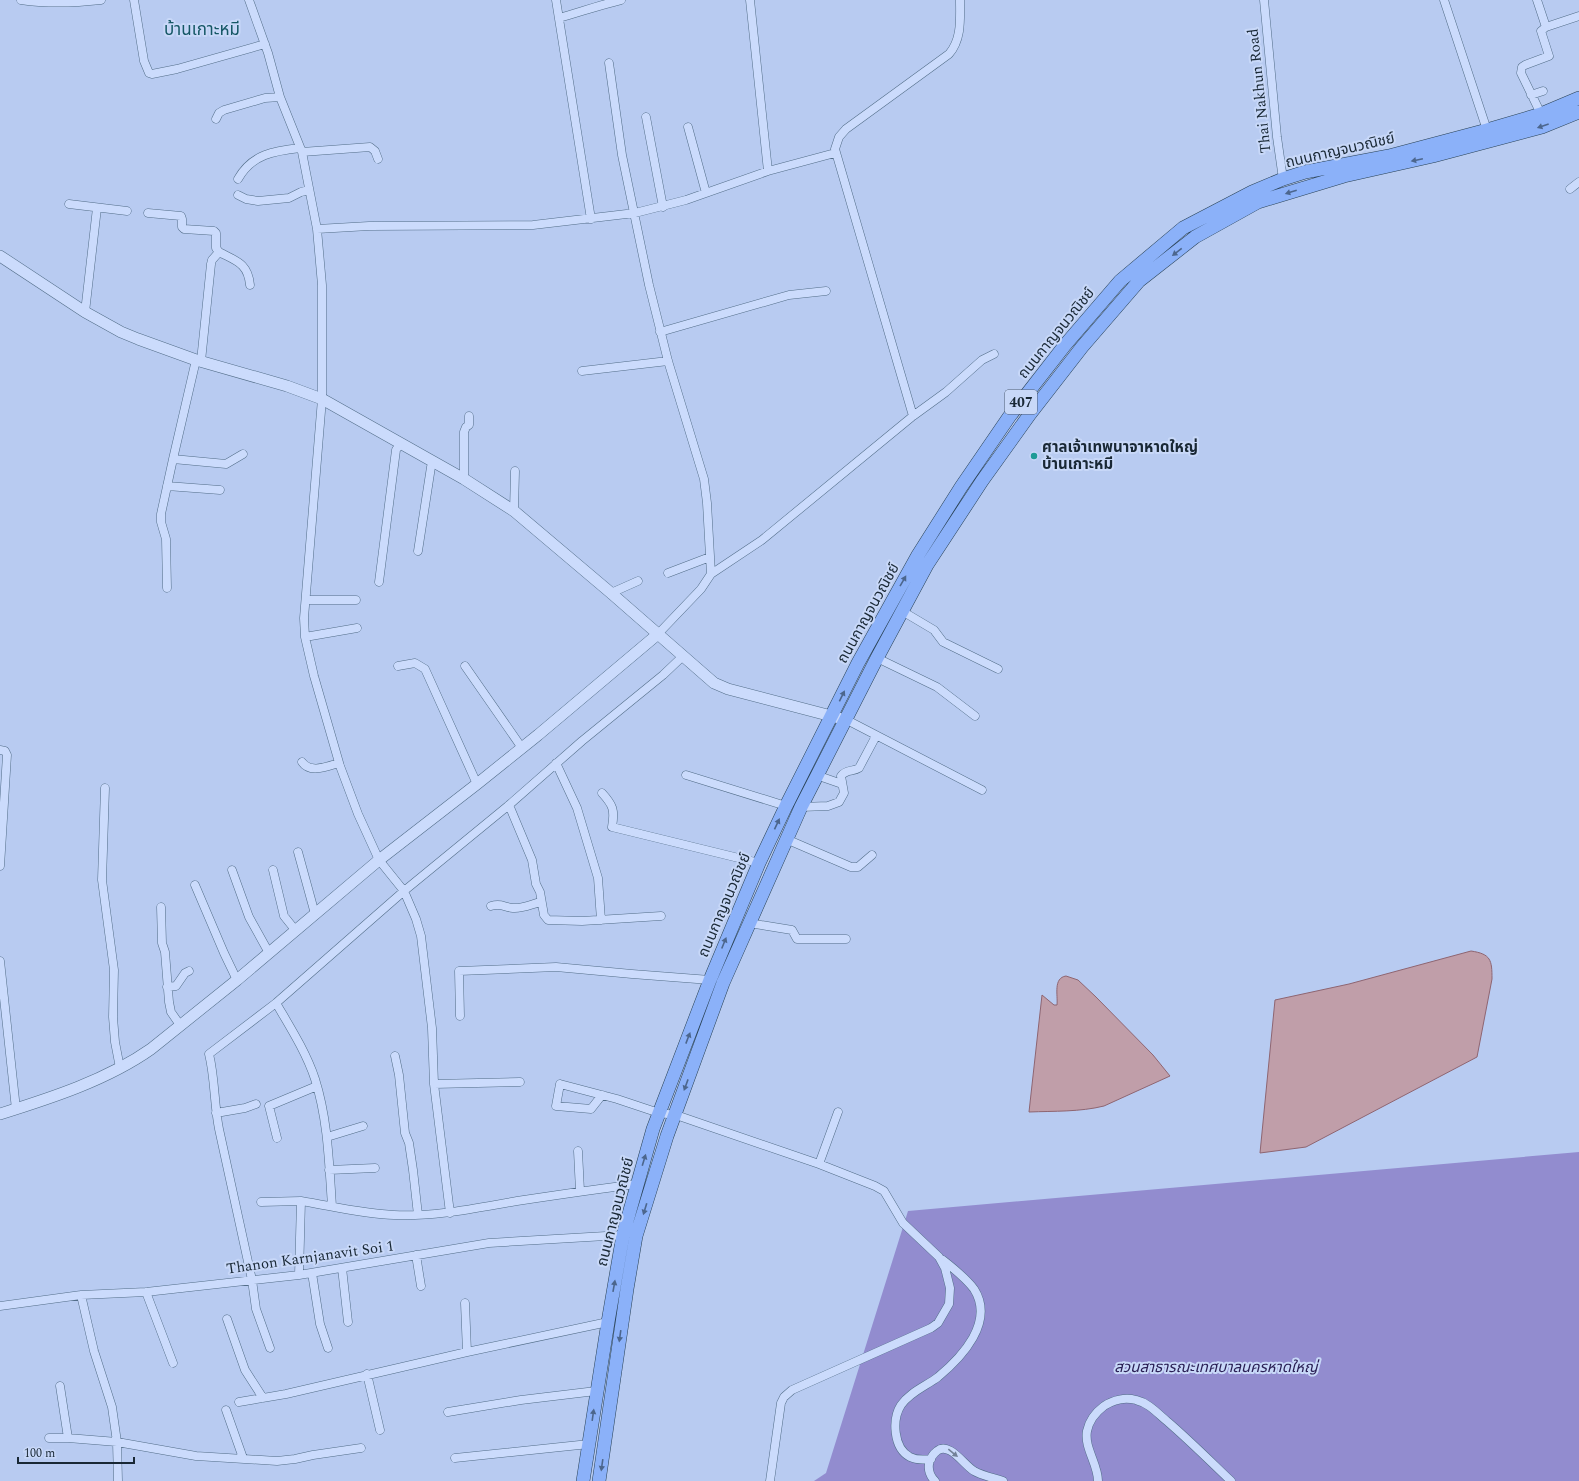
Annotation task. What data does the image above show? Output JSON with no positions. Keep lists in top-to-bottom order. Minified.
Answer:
{"streets":{"main road":["ถนนกาญจนวณิชย์","407"],"street":["Thai Nakhun Road","Thanon Karnjanavit Soi 1"]},"crossings":[["Thai Nakhun Road","ถนนกาญจนวณิชย์"],["ถนนกาญจนวณิชย์","Thanon Karnjanavit Soi 1"]],"districts":["บ้านเกาะหมี"],"parks":["สวนสาธารณะเทศบาลนครหาดใหญ่"],"places":["ศาลเจ้าเทพนาจาหาดใหญ่ บ้านเกาะหมี"],"scale_bar":"100 m"}
